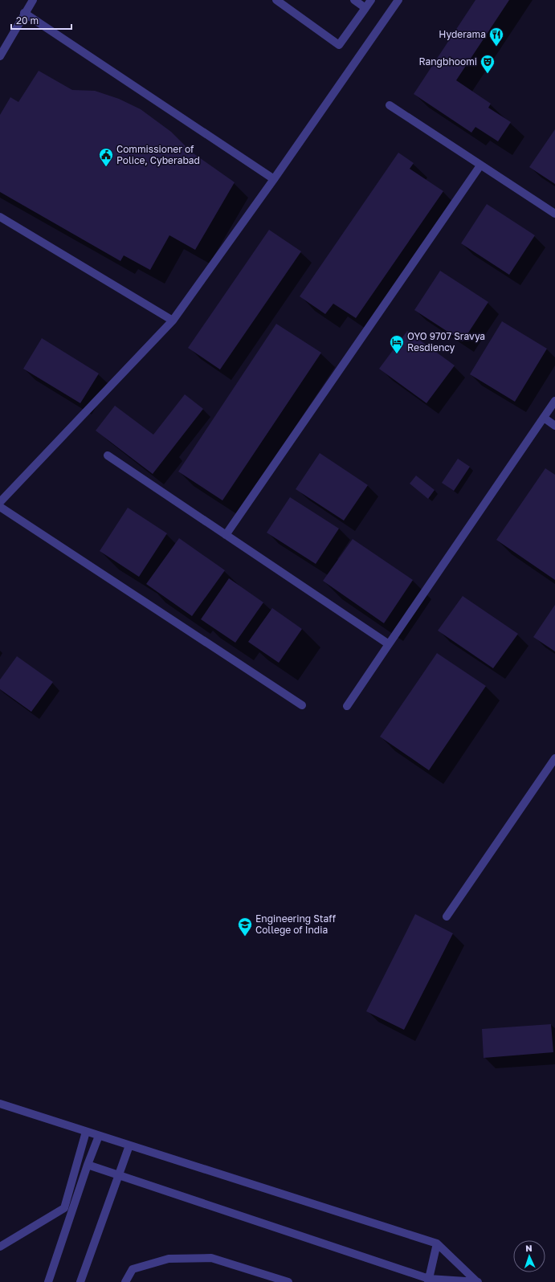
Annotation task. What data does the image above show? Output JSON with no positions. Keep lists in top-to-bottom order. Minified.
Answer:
{"places":{"restaurant":["Hyderama"],"theatre":["Rangbhoomi"],"public building":["Commissioner of Police, Cyberabad"],"hotel":["OYO 9707 Sravya Resdiency"],"school or university":["Engineering Staff College of India"]},"scale_bar":"20 m","north":"top"}
